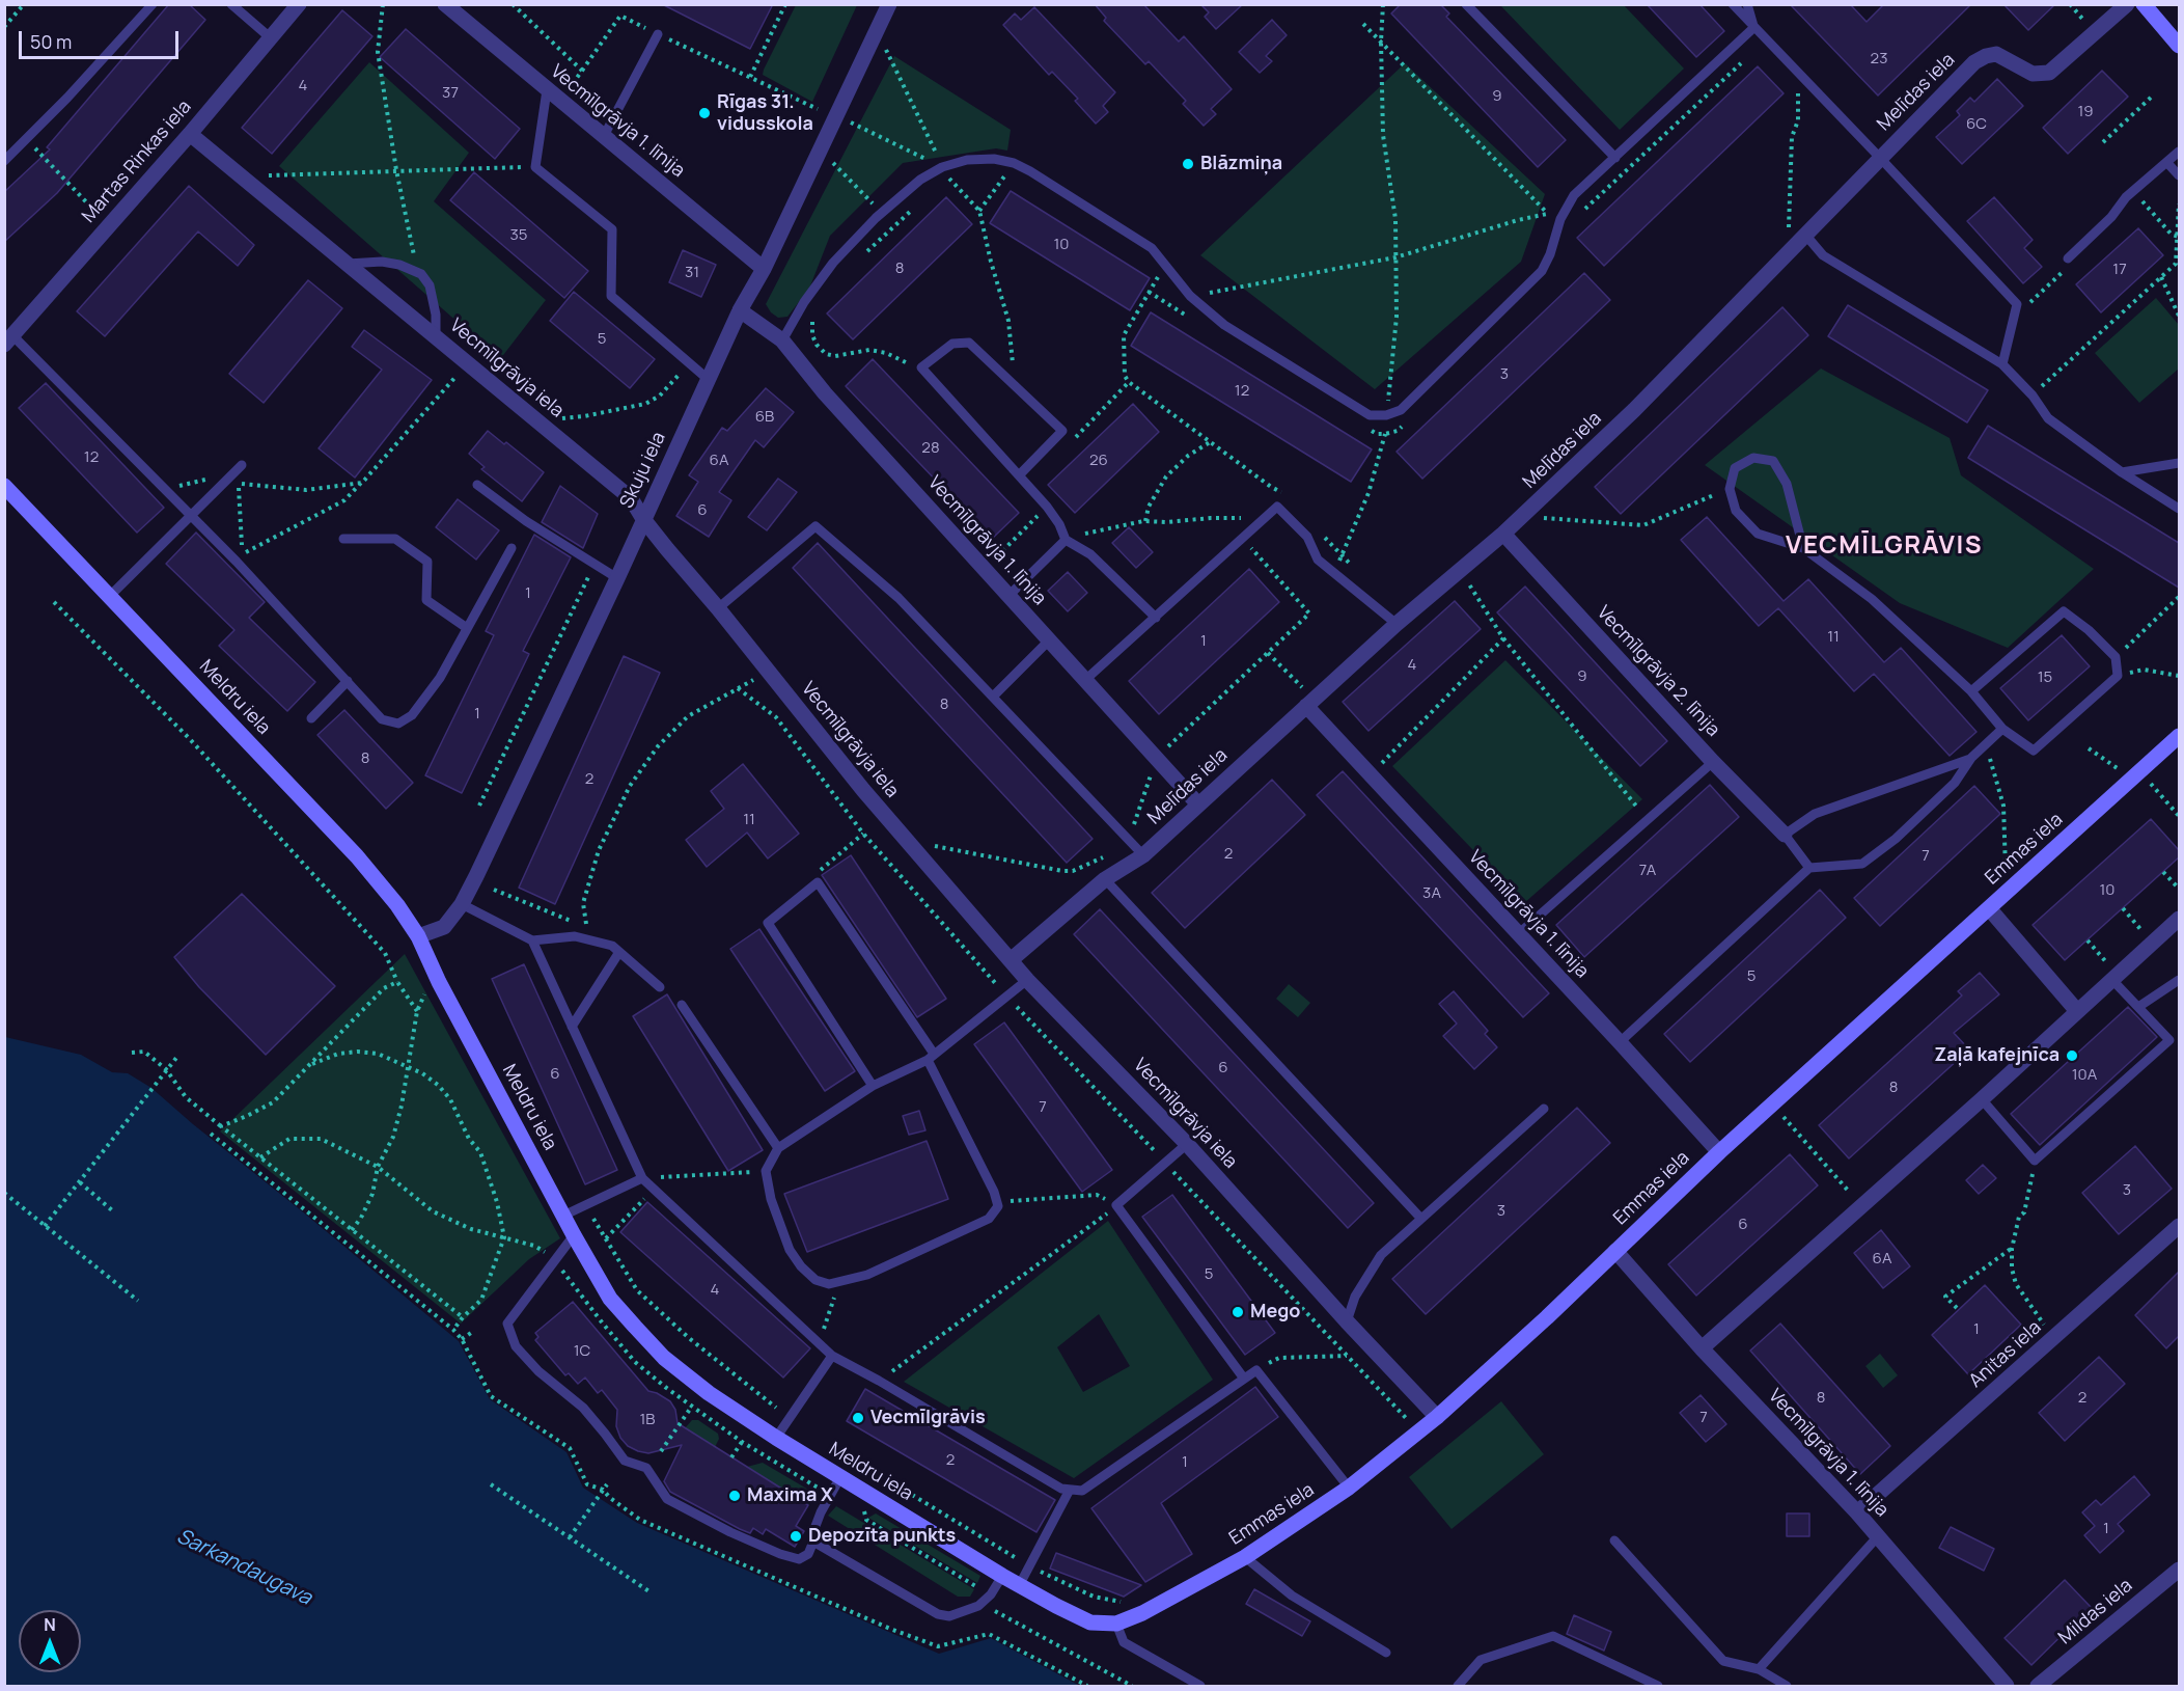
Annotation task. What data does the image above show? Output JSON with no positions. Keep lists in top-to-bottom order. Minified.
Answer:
{"streets":{"street":["Melīdas iela","Vecmīlgrāvja 1. līnija","Martas Rinkas iela","Vecmīlgrāvja iela","Skuju iela","Vecmīlgrāvja 2. līnija","Meldru iela","Emmas iela","Anitas iela","Mildas iela"]},"crossings":[["Melīdas iela","Vecmīlgrāvja 1. līnija"],["Melīdas iela","Vecmīlgrāvja iela"],["Melīdas iela","Vecmīlgrāvja 2. līnija"],["Vecmīlgrāvja 1. līnija","Skuju iela"],["Vecmīlgrāvja 1. līnija","Emmas iela"],["Vecmīlgrāvja 1. līnija","Anitas iela"],["Martas Rinkas iela","Vecmīlgrāvja iela"],["Vecmīlgrāvja iela","Skuju iela"],["Vecmīlgrāvja iela","Emmas iela"],["Skuju iela","Meldru iela"],["Meldru iela","Emmas iela"]],"districts":["VECMĪLGRĀVIS"],"water":["Sarkandaugava"],"places":["Rīgas 31. vidusskola","Blāzmiņa","Zaļā kafejnīca","Mego","Vecmīlgrāvis","Maxima X","Depozīta punkts"],"house_numbers":["23","4","37","9","19","6C","35","10","8","17","31","5","3","12","6B","28","12","6A","26","6","1","11","1","4","9","15","8","1","8","2","11","2","7","7A","10","3A","5","6","6","10A","8","7","3","3","6","6A","5","4","1","1C","8","2","7","1B","2","1","1"],"scale_bar":"50 m","north":"top"}
